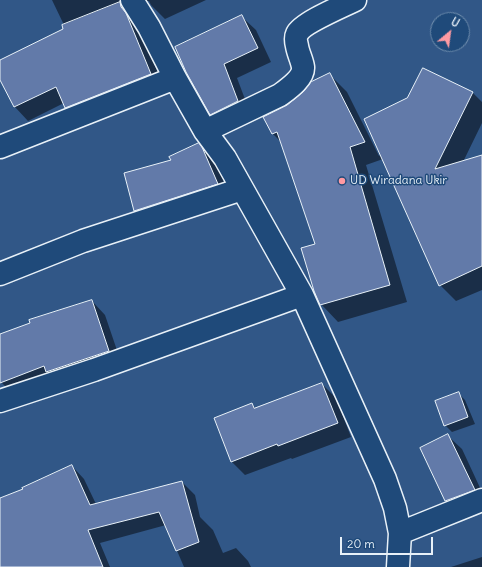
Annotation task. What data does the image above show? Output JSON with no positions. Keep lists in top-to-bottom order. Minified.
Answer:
{"places":["UD Wiradana Ukir"],"scale_bar":"20 m","north":"top right"}
